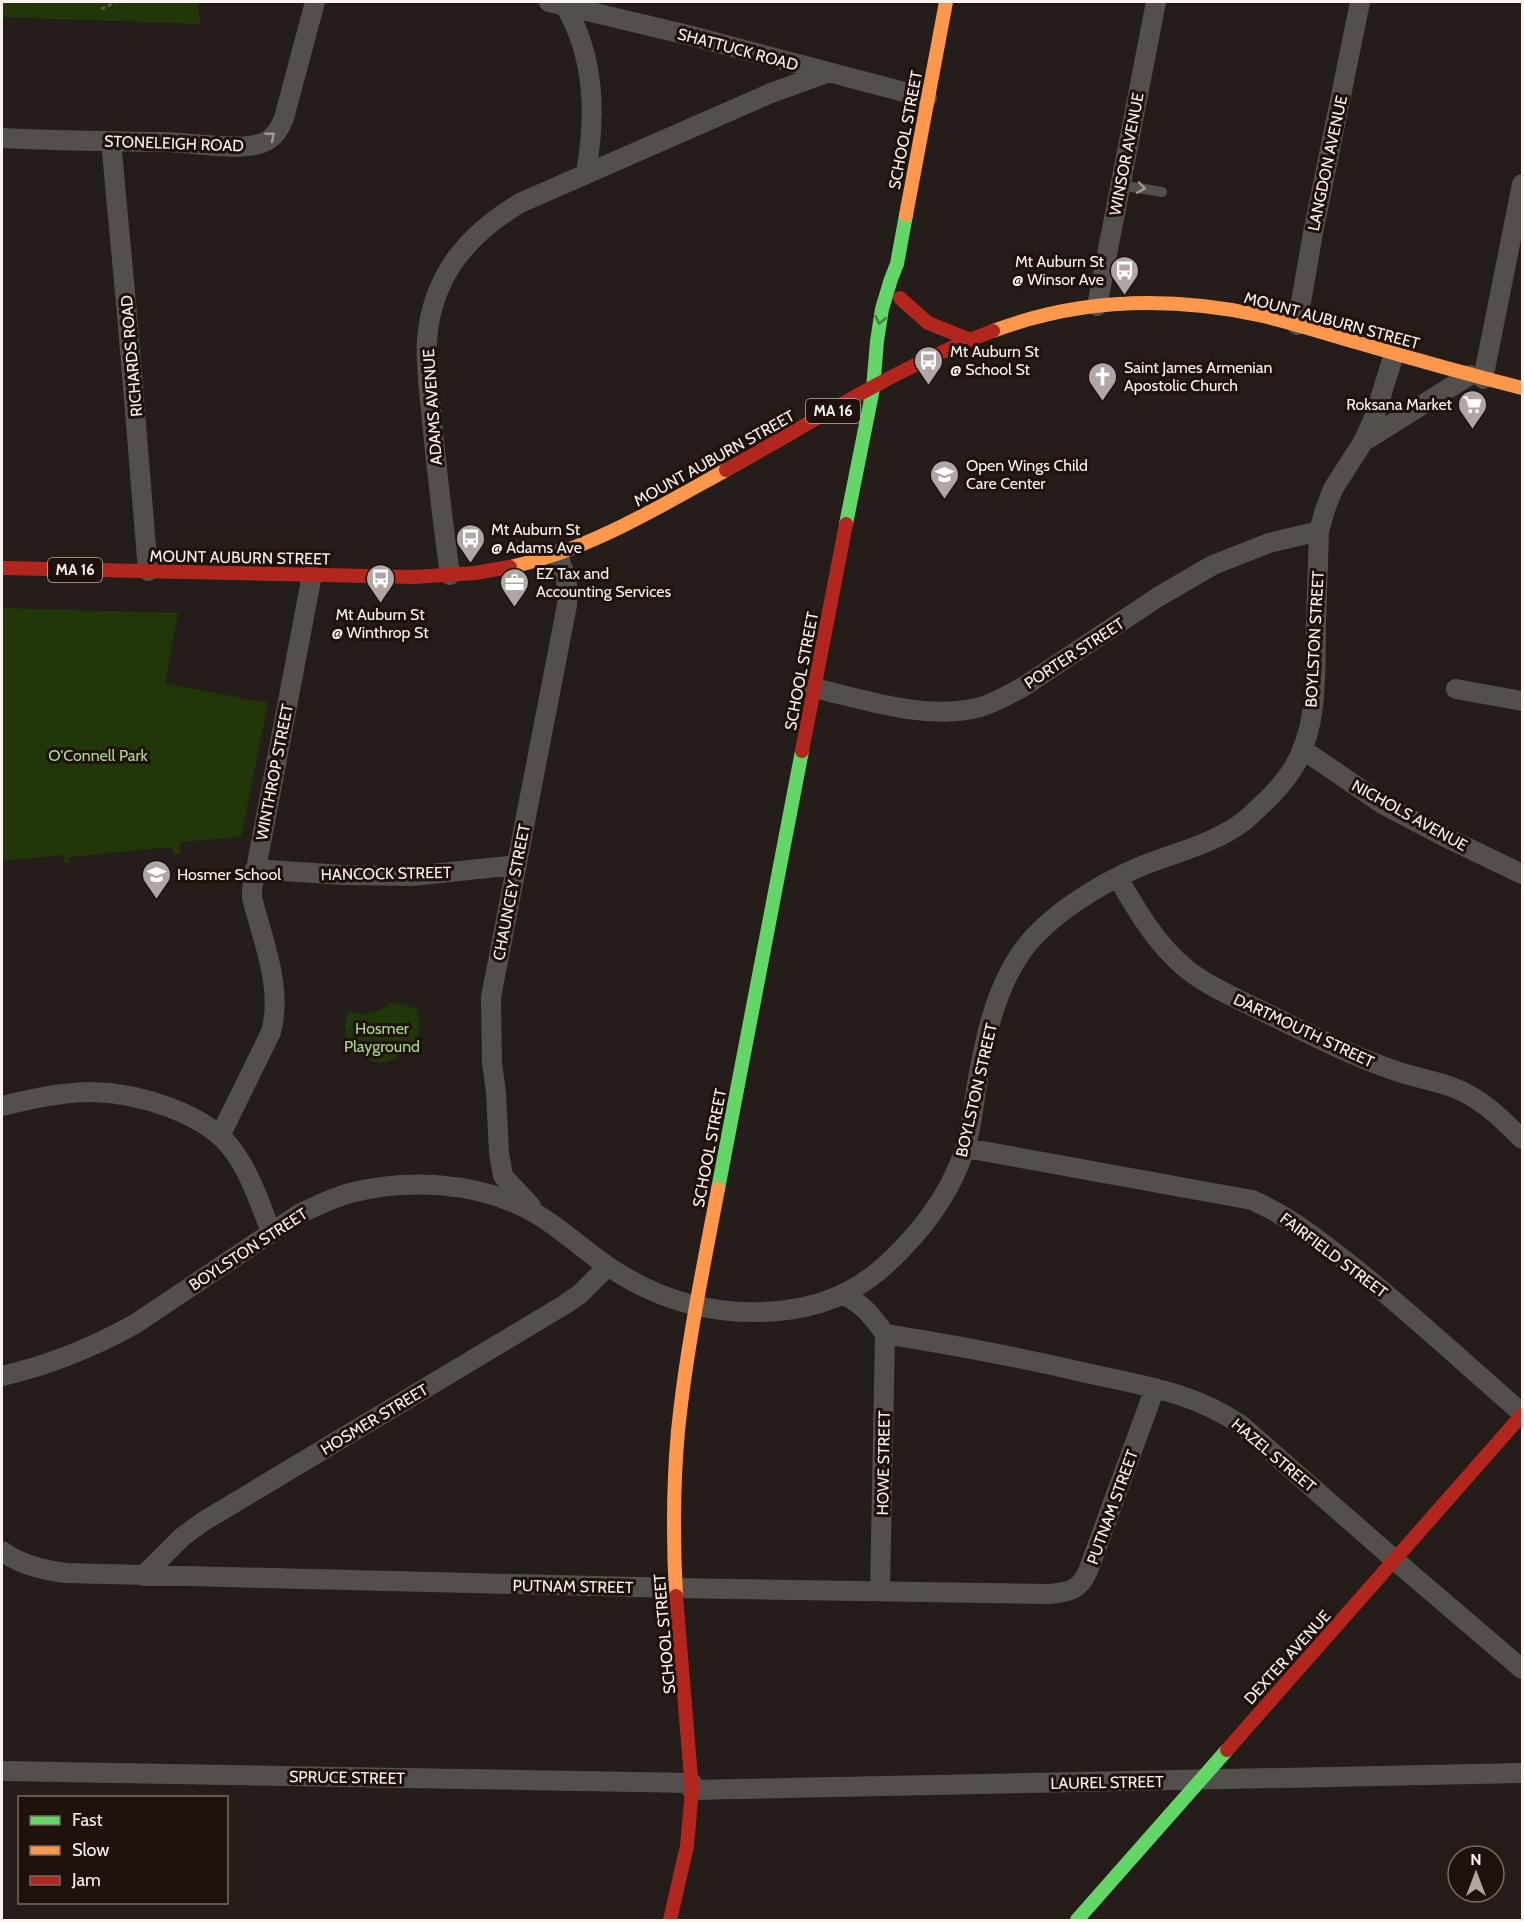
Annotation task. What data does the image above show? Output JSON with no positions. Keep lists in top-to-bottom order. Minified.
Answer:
{"streets":{"street":["SHATTUCK ROAD","SCHOOL STREET","STONELEIGH ROAD","WINSOR AVENUE","LANGDON AVENUE","MOUNT AUBURN STREET","RICHARDS ROAD","ADAMS AVENUE","MA 16","BOYLSTON STREET","PORTER STREET","WINTHROP STREET","NICHOLS AVENUE","HANCOCK STREET","CHAUNCEY STREET","DARTMOUTH STREET","FAIRFIELD STREET","HOSMER STREET","HAZEL STREET","HOWE STREET","PUTNAM STREET","DEXTER AVENUE","SPRUCE STREET","LAUREL STREET"]},"crossings":[["SHATTUCK ROAD","SCHOOL STREET"],["SHATTUCK ROAD","ADAMS AVENUE"],["SCHOOL STREET","MOUNT AUBURN STREET"],["SCHOOL STREET","BOYLSTON STREET"],["SCHOOL STREET","PORTER STREET"],["SCHOOL STREET","PUTNAM STREET"],["SCHOOL STREET","SPRUCE STREET"],["SCHOOL STREET","LAUREL STREET"],["STONELEIGH ROAD","RICHARDS ROAD"],["WINSOR AVENUE","MOUNT AUBURN STREET"],["LANGDON AVENUE","MOUNT AUBURN STREET"],["MOUNT AUBURN STREET","RICHARDS ROAD"],["MOUNT AUBURN STREET","ADAMS AVENUE"],["MOUNT AUBURN STREET","BOYLSTON STREET"],["MOUNT AUBURN STREET","WINTHROP STREET"],["MOUNT AUBURN STREET","CHAUNCEY STREET"],["BOYLSTON STREET","PORTER STREET"],["BOYLSTON STREET","NICHOLS AVENUE"],["BOYLSTON STREET","CHAUNCEY STREET"],["BOYLSTON STREET","DARTMOUTH STREET"],["BOYLSTON STREET","FAIRFIELD STREET"],["BOYLSTON STREET","HOSMER STREET"],["WINTHROP STREET","HANCOCK STREET"],["HANCOCK STREET","CHAUNCEY STREET"],["FAIRFIELD STREET","DEXTER AVENUE"],["HOSMER STREET","PUTNAM STREET"],["HAZEL STREET","HOWE STREET"],["HAZEL STREET","PUTNAM STREET"],["HAZEL STREET","DEXTER AVENUE"],["HOWE STREET","PUTNAM STREET"],["DEXTER AVENUE","LAUREL STREET"],["SPRUCE STREET","LAUREL STREET"]],"one_way":["STONELEIGH ROAD"],"parks":["O'Connell Park","Hosmer Playground"],"places":{"bus stop":["Mt Auburn St @ Winsor Ave","Mt Auburn St @ School St","Mt Auburn St @ Adams Ave","Mt Auburn St @ Winthrop St"],"church":["Saint James Armenian Apostolic Church"],"supermarket":["Roksana Market"],"school or university":["Open Wings Child Care Center","Hosmer School"],"office":["EZ Tax and Accounting Services"]},"legend":["Fast","Slow","Jam"],"north":"top"}
